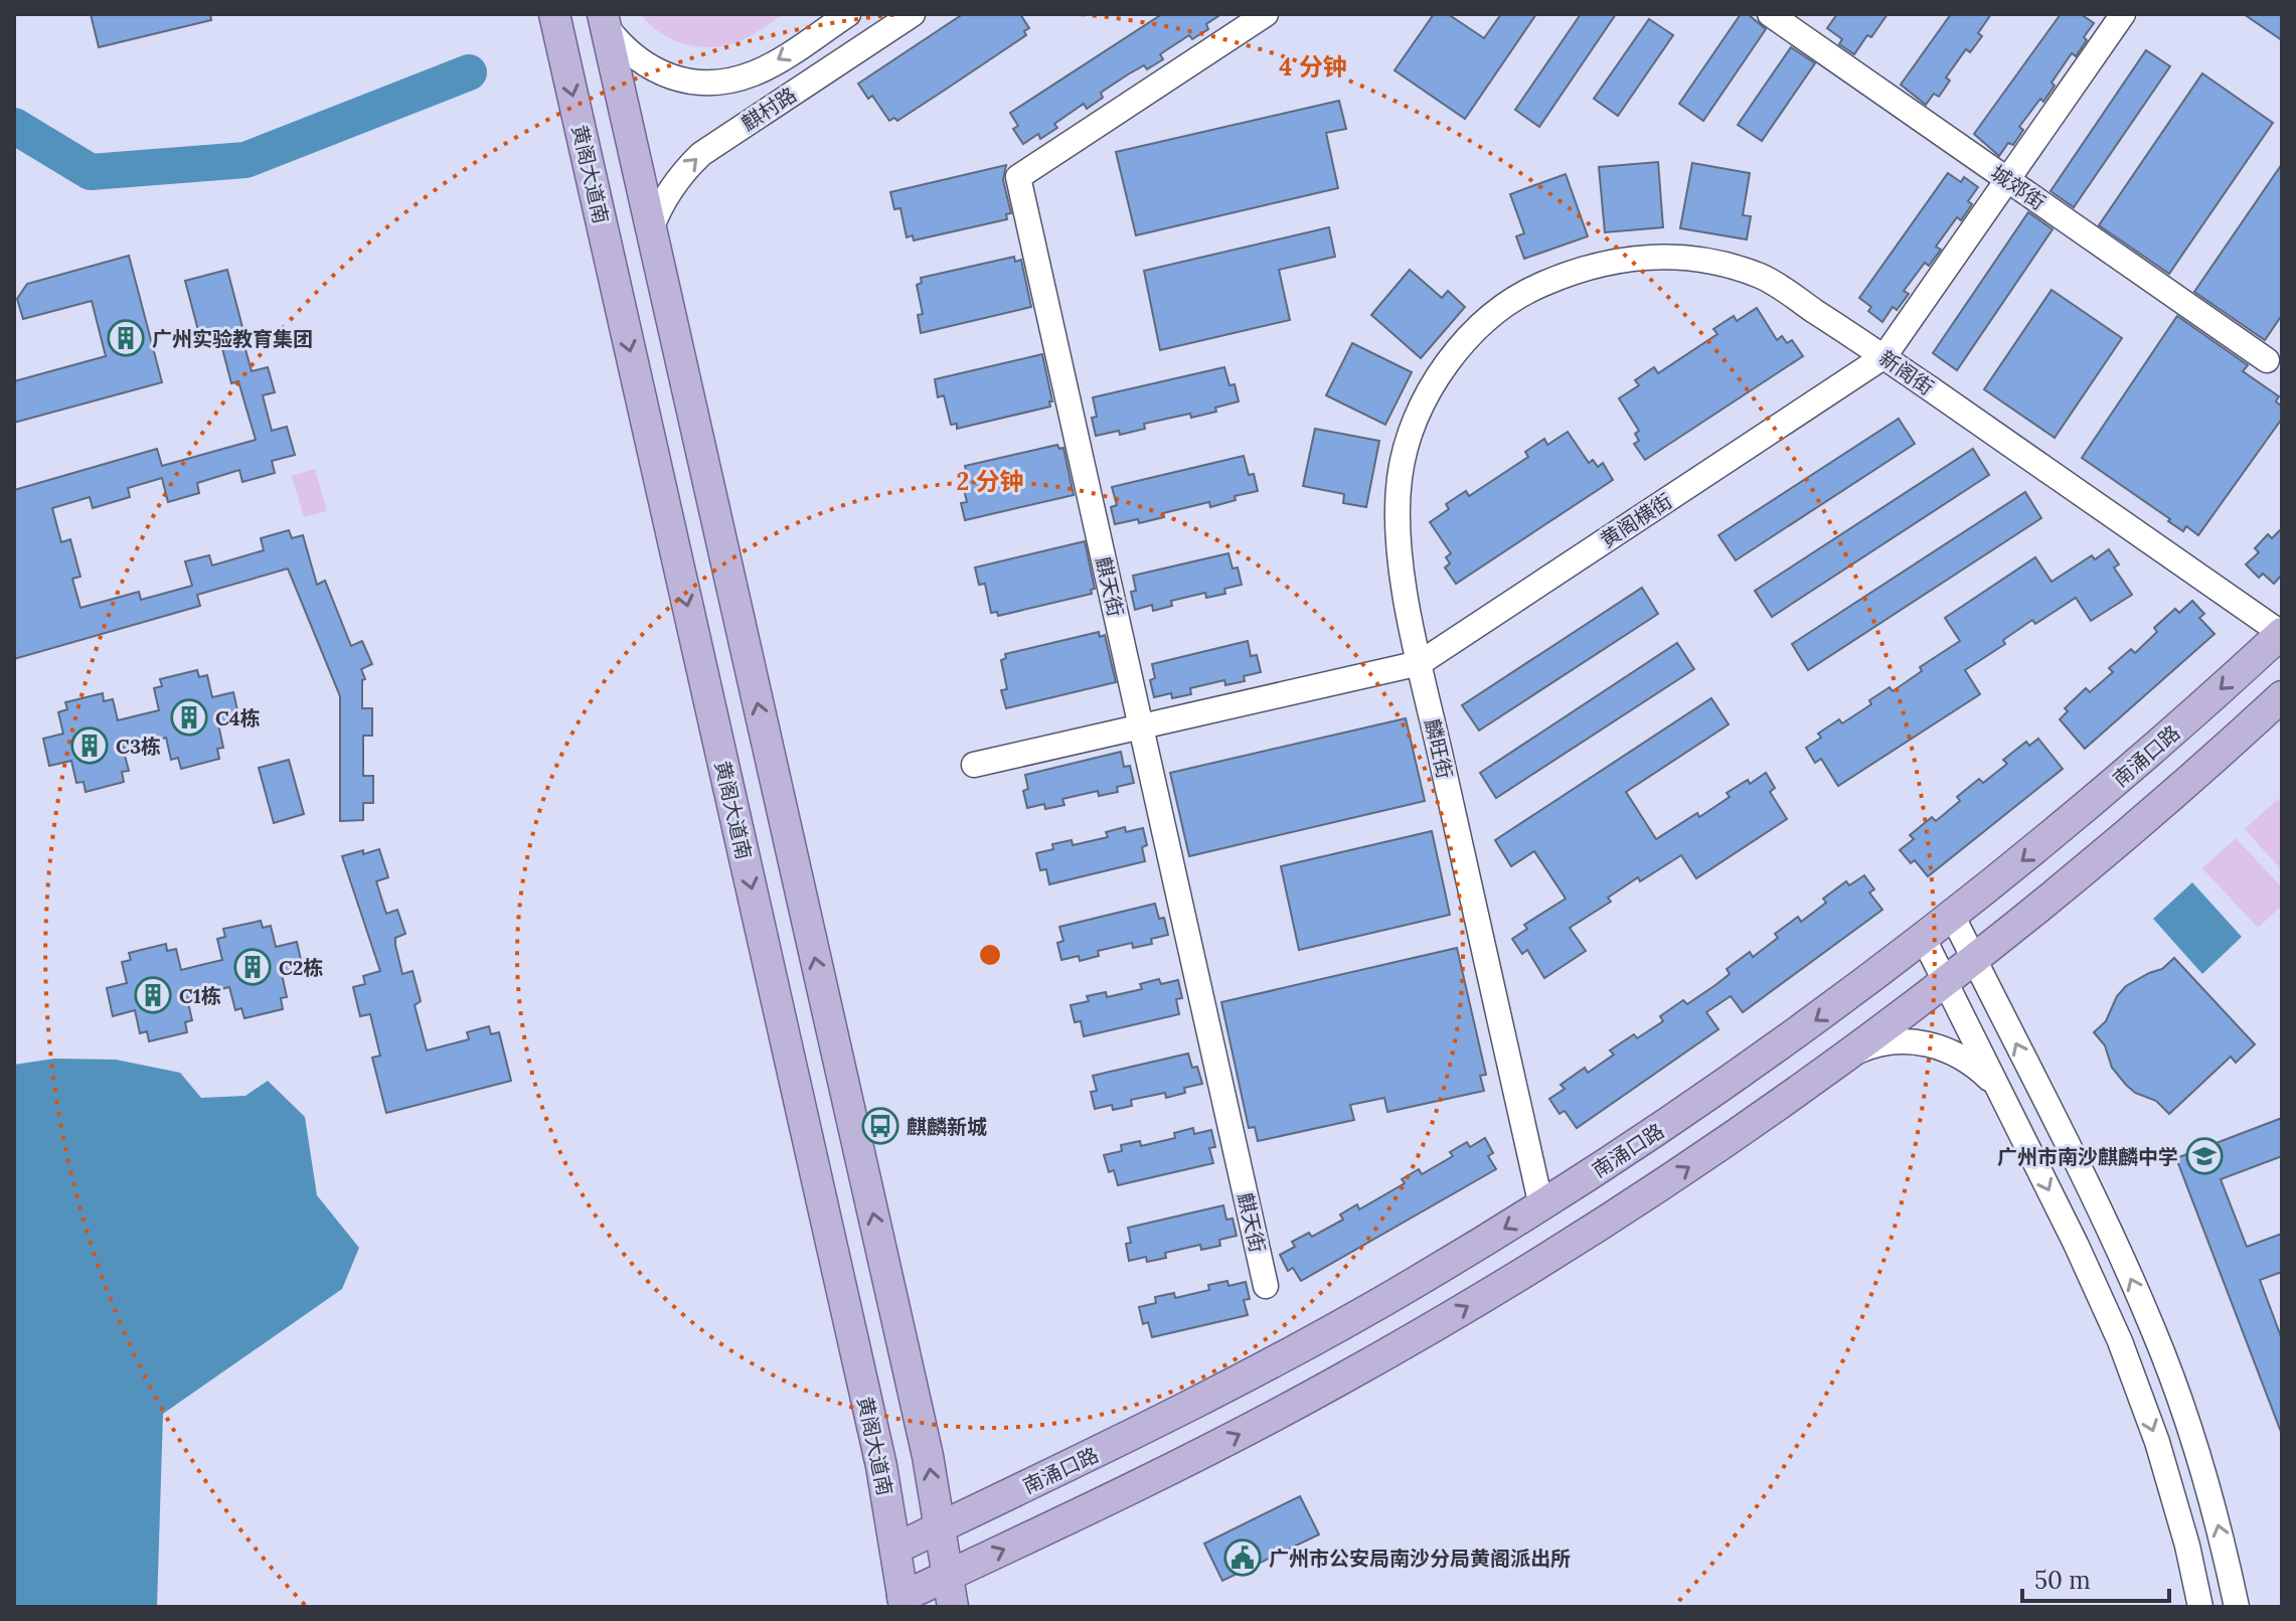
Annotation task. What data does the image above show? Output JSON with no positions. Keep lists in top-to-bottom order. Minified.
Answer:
{"streets":{"main road":["黄阁大道南","南涌口路"],"street":["麒村路","城郊街","新阁街","黄阁横街","麒天街","麟旺街"]},"crossings":[["黄阁大道南","南涌口路"],["城郊街","黄阁横街"],["新阁街","黄阁横街"],["新阁街","麟旺街"],["新阁街","南涌口路"],["黄阁横街","麒天街"],["黄阁横街","麟旺街"],["麟旺街","南涌口路"]],"places":{"building":["广州实验教育集团","C4栋","C3栋","C2栋","C1栋"],"bus stop":["麒麟新城"],"school or university":["广州市南沙麒麟中学"],"public building":["广州市公安局南沙分局黄阁派出所"]},"scale_bar":"50 m","rings":["4 分钟","2 分钟"]}
